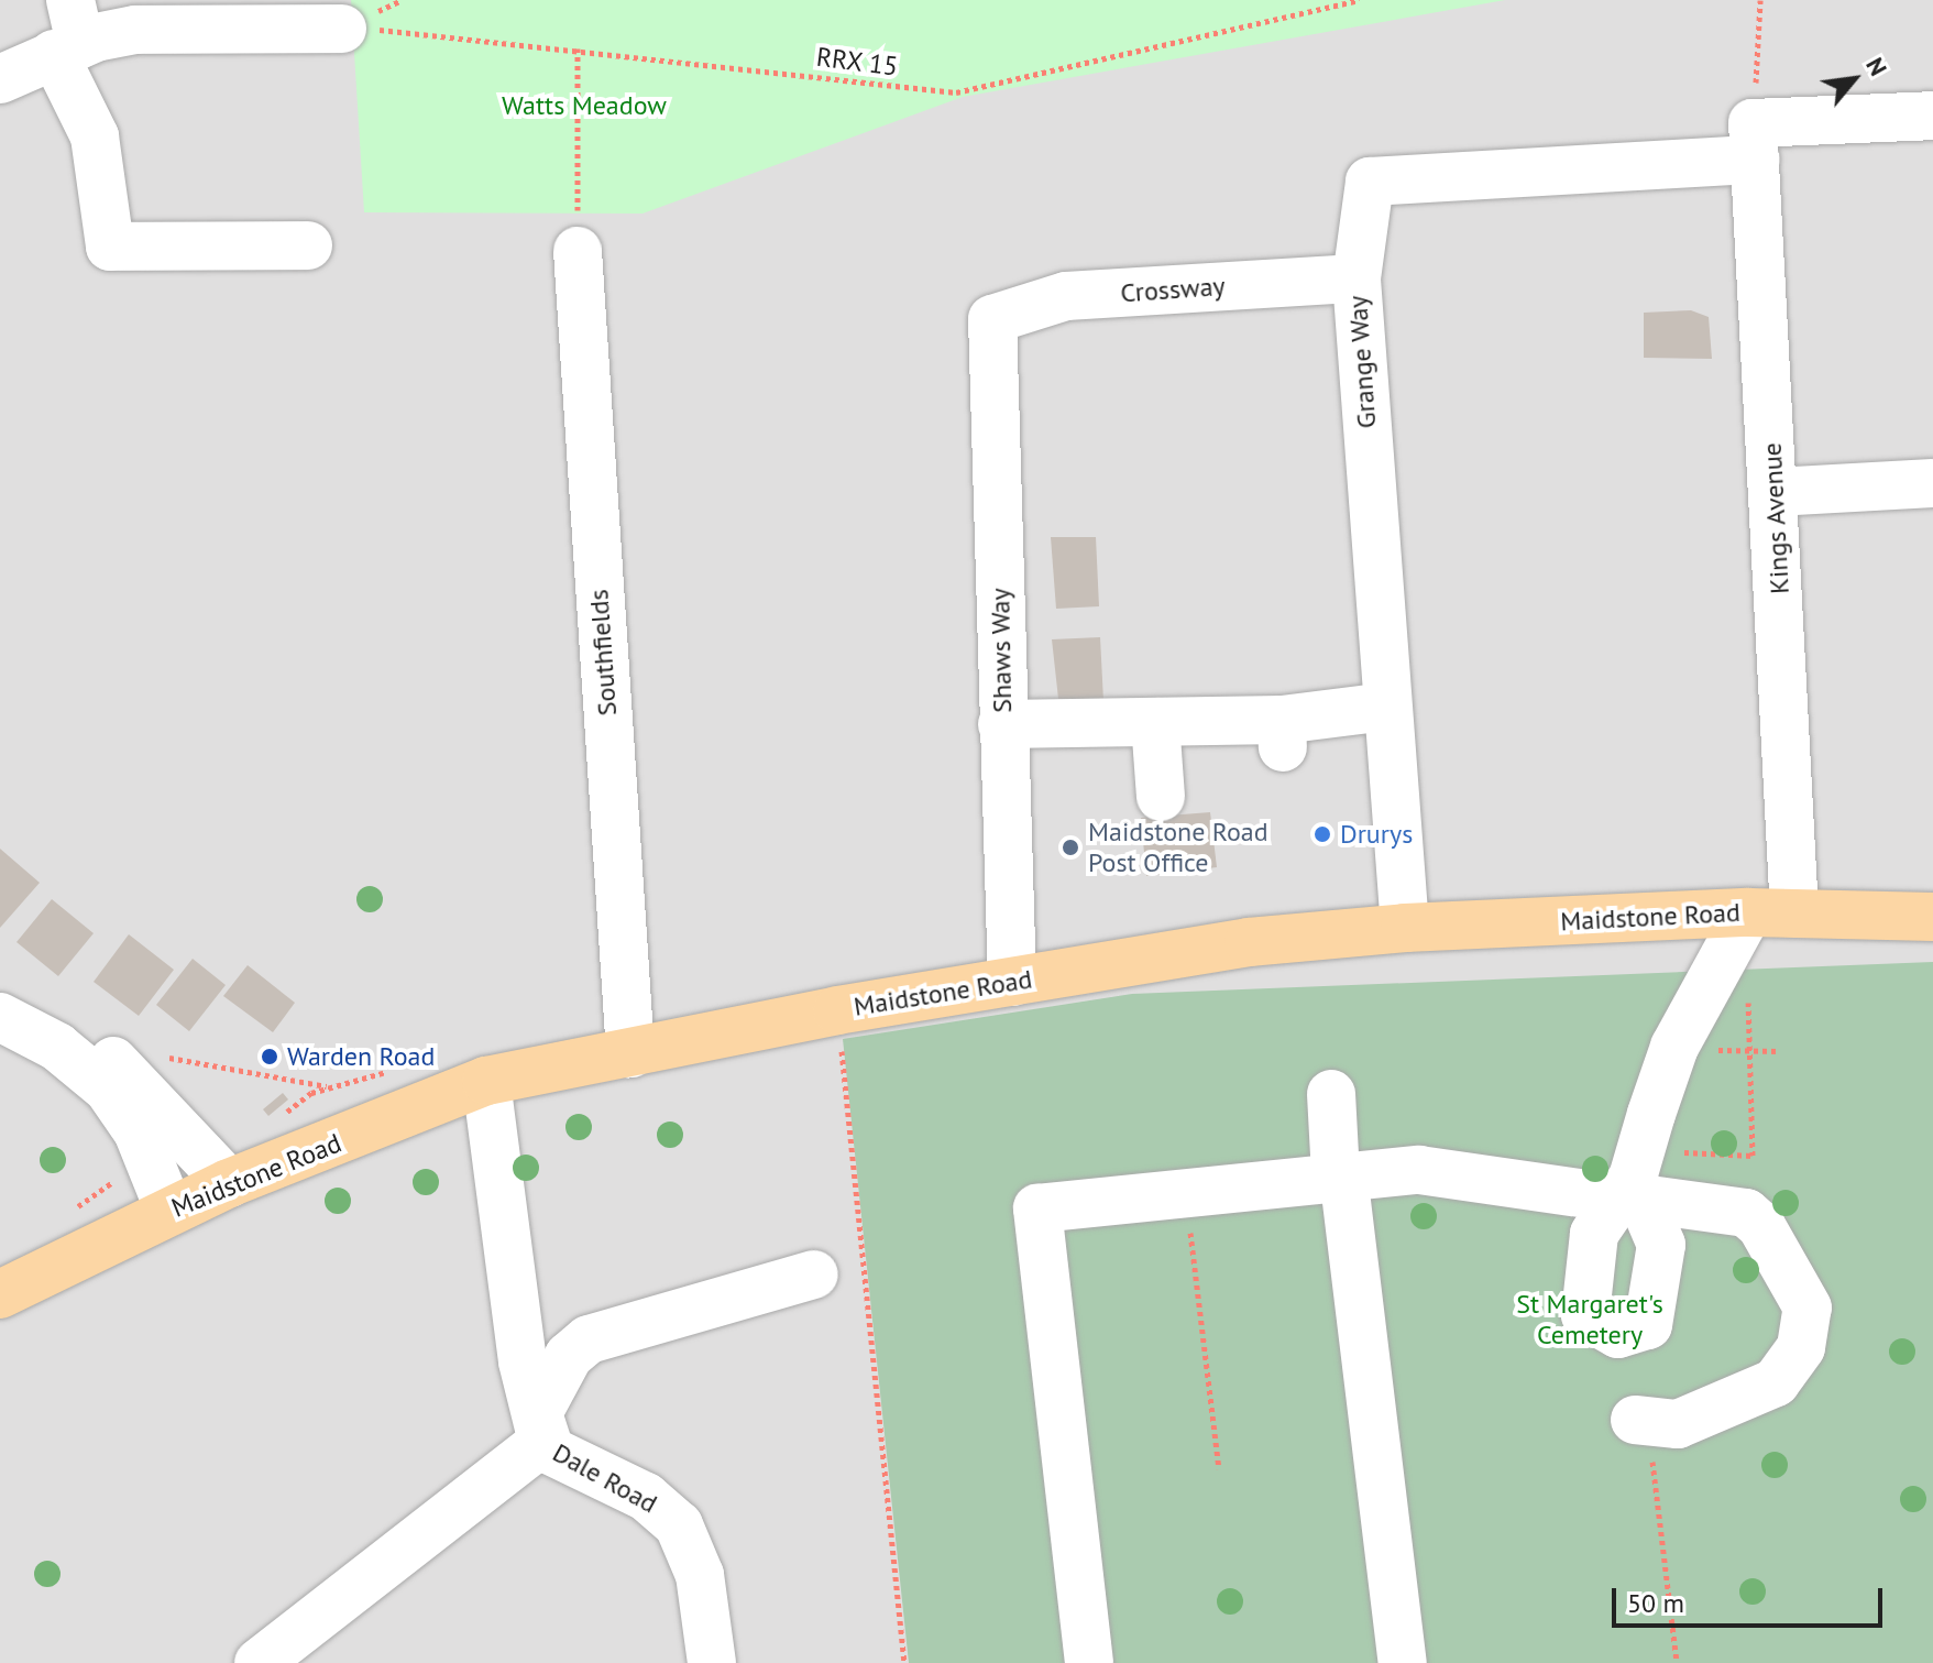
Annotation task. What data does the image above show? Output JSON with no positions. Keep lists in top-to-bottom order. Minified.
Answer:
{"streets":{"main road":["Maidstone Road"],"street":["Crossway","Grange Way","Kings Avenue","Shaws Way","Southfields","Dale Road"],"path":["RRX 15"]},"crossings":[["Crossway","Grange Way"],["Crossway","Shaws Way"],["Grange Way","Kings Avenue"],["Grange Way","Maidstone Road"],["Kings Avenue","Maidstone Road"],["Shaws Way","Maidstone Road"],["Southfields","Maidstone Road"]],"parks":["Watts Meadow","St Margaret's Cemetery"],"places":["Drurys","Maidstone Road Post Office","Warden Road"],"scale_bar":"50 m","north":"top right"}
